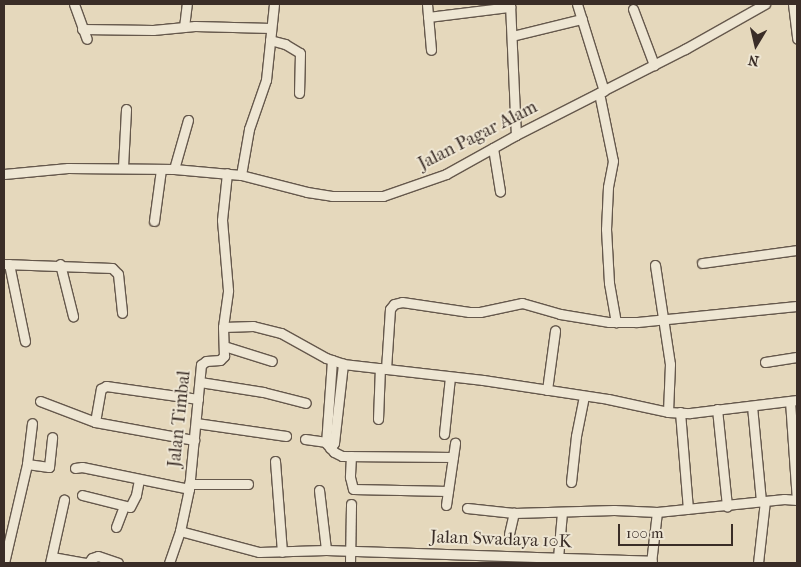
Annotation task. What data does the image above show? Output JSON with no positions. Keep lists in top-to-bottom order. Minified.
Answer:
{"streets":{"street":["Jalan Pagar Alam","Jalan Timbal","Jalan Swadaya 10K"]},"crossings":[["Jalan Timbal","Jalan Swadaya 10K"]],"scale_bar":"100 m","north":"bottom"}
